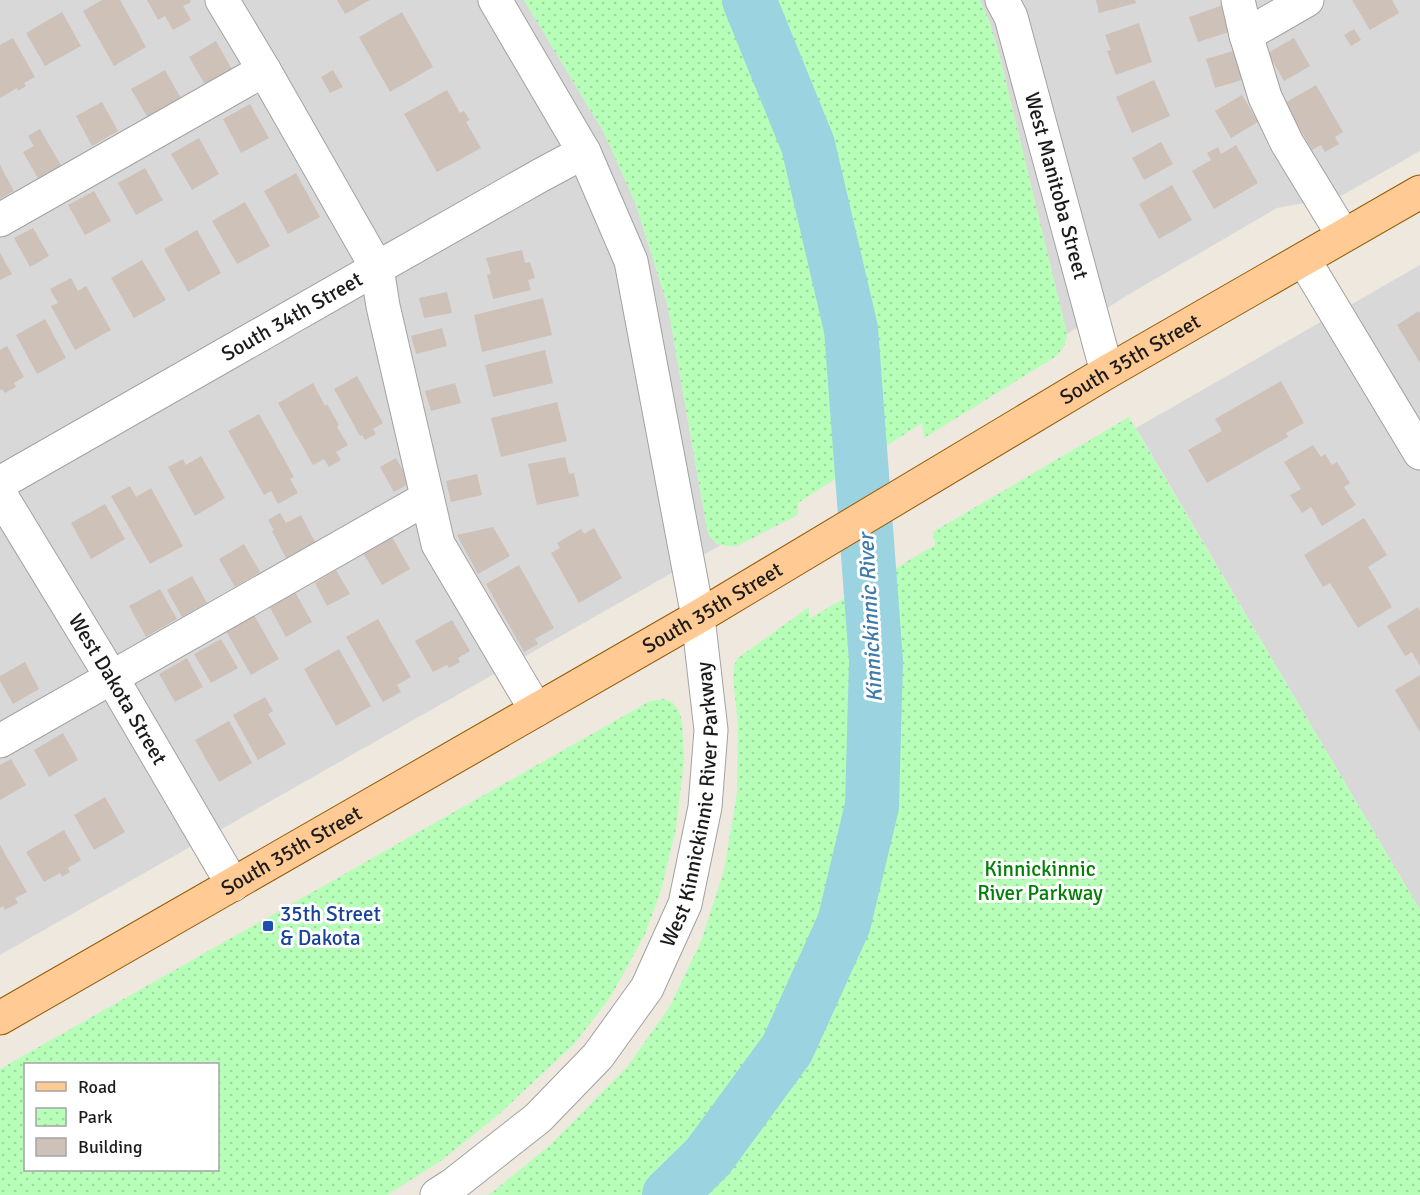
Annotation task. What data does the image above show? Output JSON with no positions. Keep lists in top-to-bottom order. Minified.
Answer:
{"streets":{"main road":["South 35th Street"],"street":["West Manitoba Street","South 34th Street","West Dakota Street","West Kinnickinnic River Parkway"]},"crossings":[["West Manitoba Street","South 35th Street"],["South 34th Street","West Kinnickinnic River Parkway"],["South 35th Street","West Dakota Street"],["South 35th Street","West Kinnickinnic River Parkway"]],"water":["Kinnickinnic River"],"parks":["Kinnickinnic River Parkway"],"places":{"transit":["35th Street & Dakota"]},"legend":["Road","Park","Building"]}
